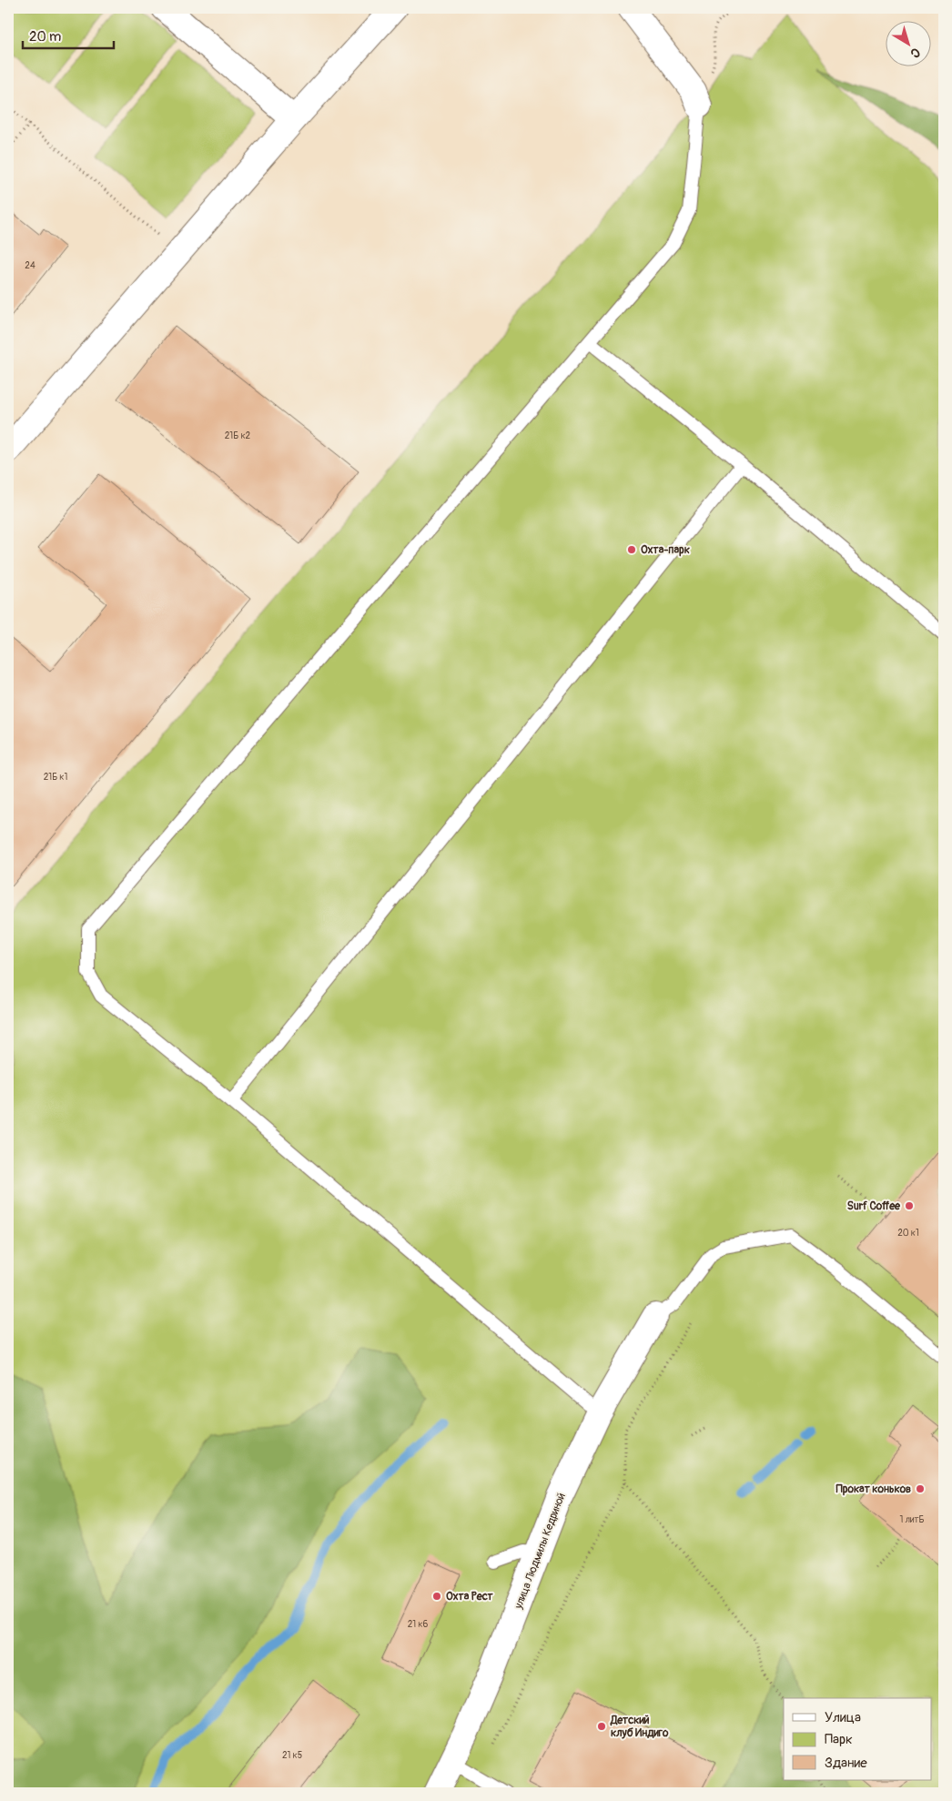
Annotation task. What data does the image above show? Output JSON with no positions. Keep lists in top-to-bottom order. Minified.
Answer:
{"streets":{"street":["улица Людмилы Кедриной"]},"places":["Охта-парк","Surf Coffee","Прокат коньков","Охта Рест","Детский клуб Индиго"],"house_numbers":["24","21Б к2","21Б к1","20 к1","1 литБ","21 к6","21 к5"],"legend":["Улица","Парк","Здание"],"scale_bar":"20 m","north":"bottom right"}
